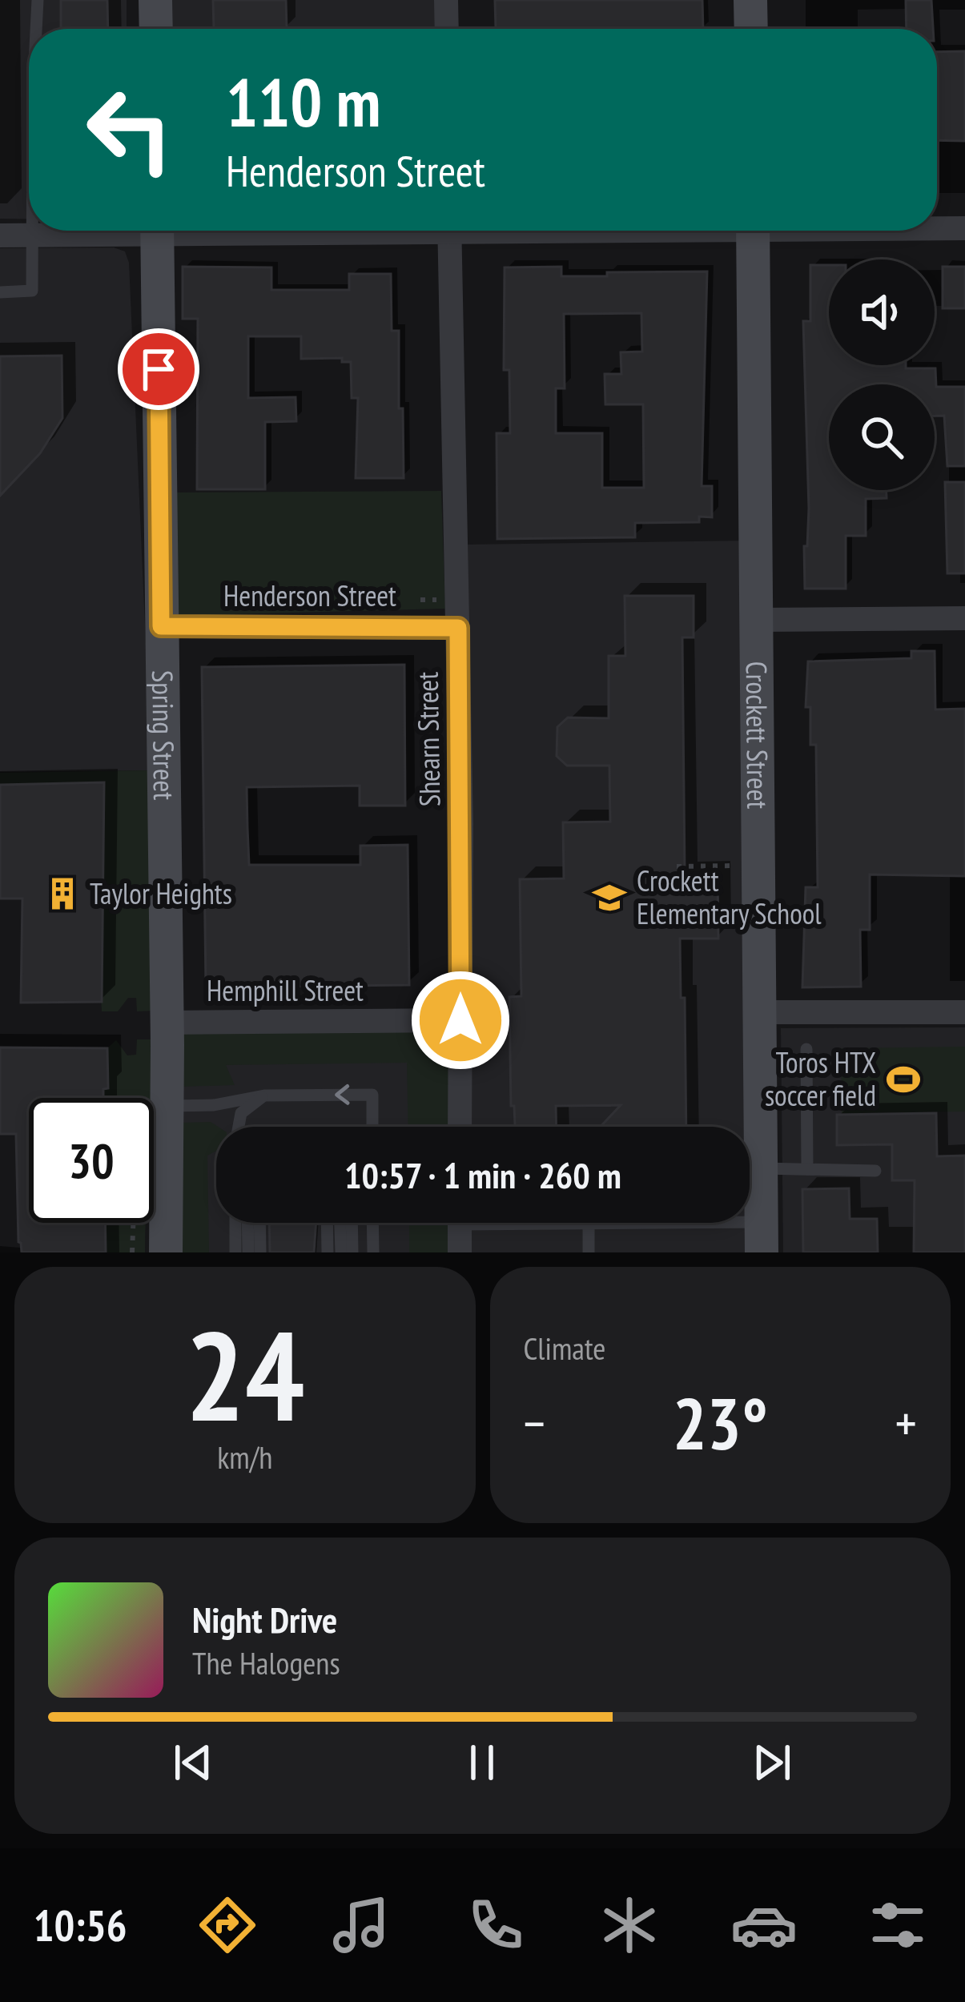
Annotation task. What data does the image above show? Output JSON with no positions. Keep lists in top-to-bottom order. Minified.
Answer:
{"streets":{"street":["Henderson Street","Spring Street","Crockett Street","Shearn Street","Hemphill Street"]},"crossings":[["Henderson Street","Spring Street"],["Henderson Street","Shearn Street"],["Spring Street","Hemphill Street"],["Shearn Street","Hemphill Street"]],"places":{"building":["Taylor Heights"],"school or university":["Crockett Elementary School"],"sports":["Toros HTX soccer field"]},"page":{"turn":["110 m","Henderson Street"],"limit":"30","trip":"10:57 · 1 min · 260 m","tile":[["24","km/h"],"Climate"],"heat":["−","23°","+"],"song":["Night Drive","The Halogens"],"tabs":"10:56"}}
